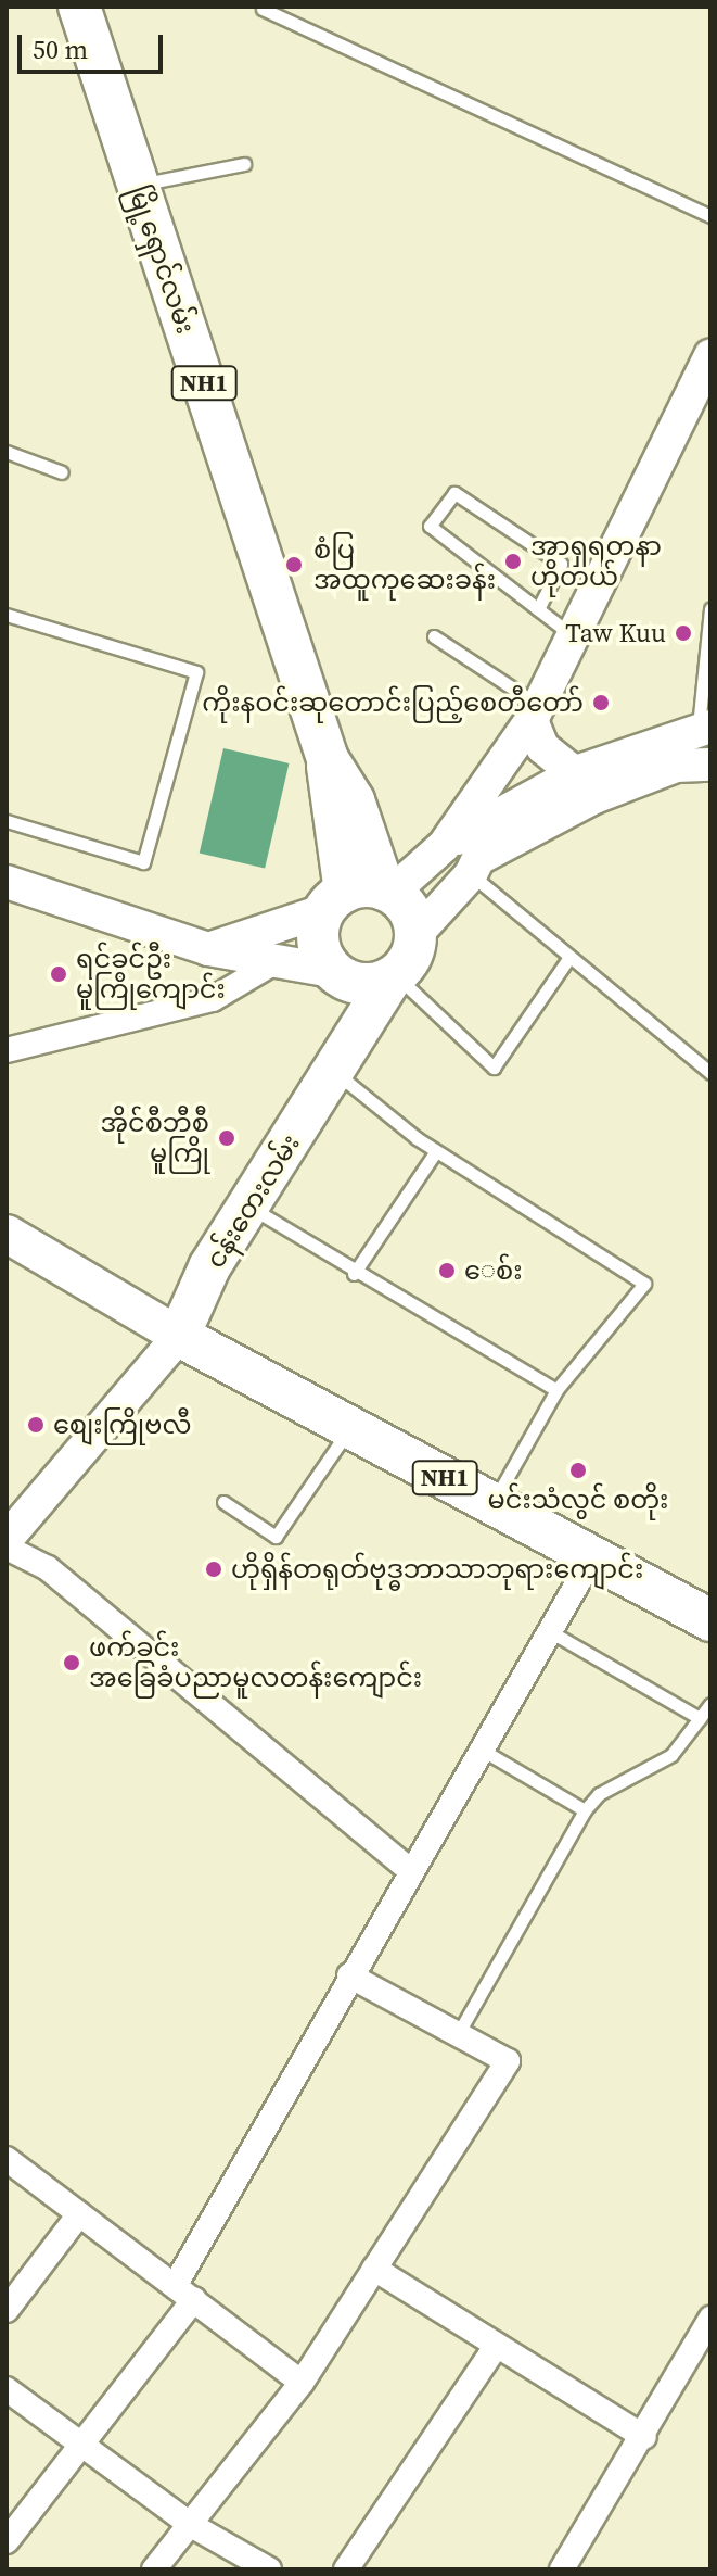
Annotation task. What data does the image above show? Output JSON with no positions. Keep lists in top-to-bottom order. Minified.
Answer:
{"streets":{"highway":["မြို့ရှောင်လမ်း","NH1","ငန်းတေးလမ်း"]},"crossings":[["မြို့ရှောင်လမ်း","NH1"],["မြို့ရှောင်လမ်း","ငန်းတေးလမ်း"],["NH1","ငန်းတေးလမ်း"]],"places":["အာရှရတနာ ဟိုတယ်","စံပြ အထူကုဆေးခန်း","Taw Kuu","ကိုးနဝင်းဆုတောင်းပြည့်စေတီတော်","ရင်ခွင်ဦး မူကြိုကျောင်း","အိုင်စီဘီစီ မူကြို","ေစ်း","စျေးကြိုဗလီ","မင်းသံလွင် စတိုး","ဟိုရှိန်တရုတ်ဗုဒ္ဓဘာသာဘုရားကျောင်း","ဖက်ခင်း အခြေခံပညာမူလတန်းကျောင်း"],"scale_bar":"50 m"}
